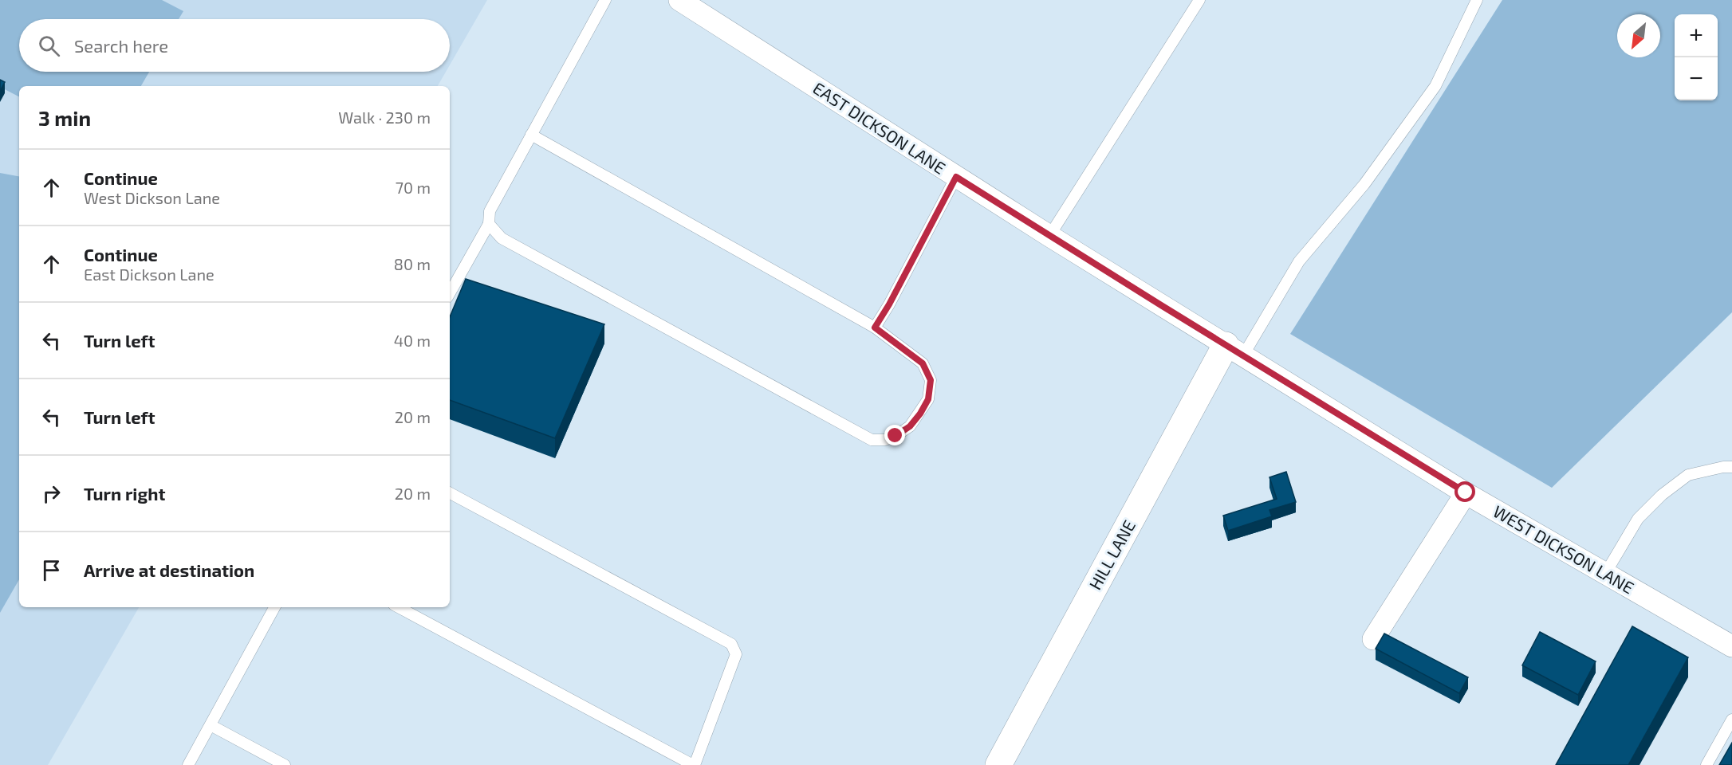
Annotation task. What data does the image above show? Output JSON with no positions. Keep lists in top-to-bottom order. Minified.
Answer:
{"streets":{"street":["EAST DICKSON LANE","WEST DICKSON LANE","HILL LANE"]},"crossings":[["EAST DICKSON LANE","WEST DICKSON LANE"],["EAST DICKSON LANE","HILL LANE"],["WEST DICKSON LANE","HILL LANE"]],"north":"bottom left","page":{"map_buttons":["+","−"],"search":"Search here","heading":["3 min","Walk · 230 m"],"list":[["Continue","West Dickson Lane","70 m"],["Continue","East Dickson Lane","80 m"],["Turn left","40 m"],["Turn left","20 m"],["Turn right","20 m"],"Arrive at destination"]}}
